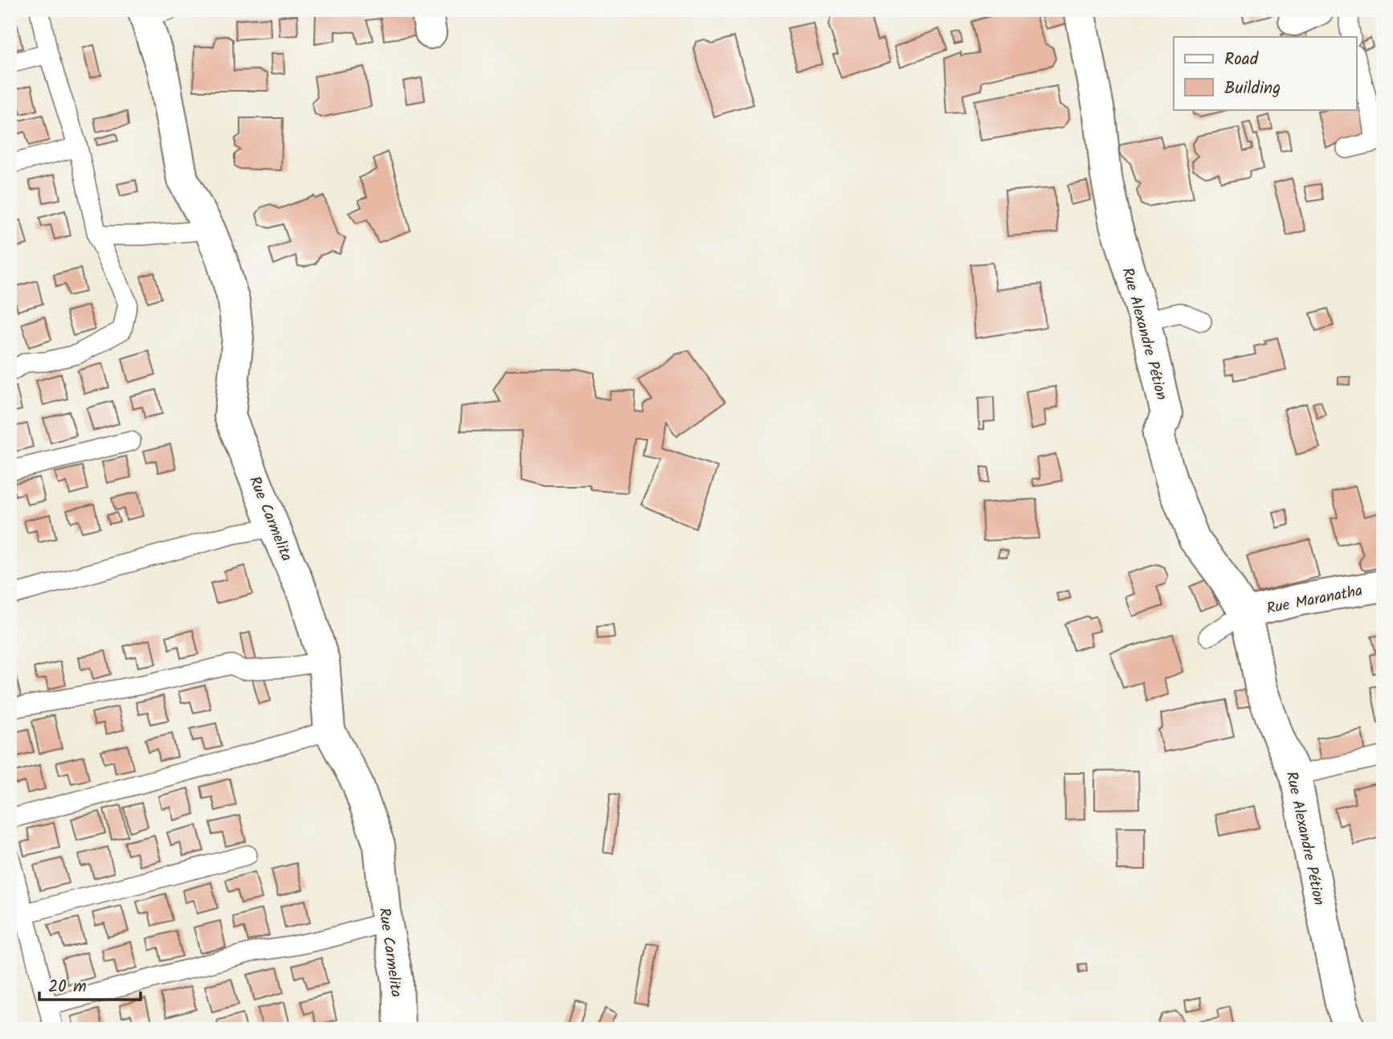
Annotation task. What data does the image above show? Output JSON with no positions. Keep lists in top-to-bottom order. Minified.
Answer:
{"streets":{"street":["Rue Alexandre Pétion","Rue Carmelita","Rue Maranatha"]},"crossings":[["Rue Alexandre Pétion","Rue Maranatha"]],"legend":["Road","Building"],"scale_bar":"20 m"}
